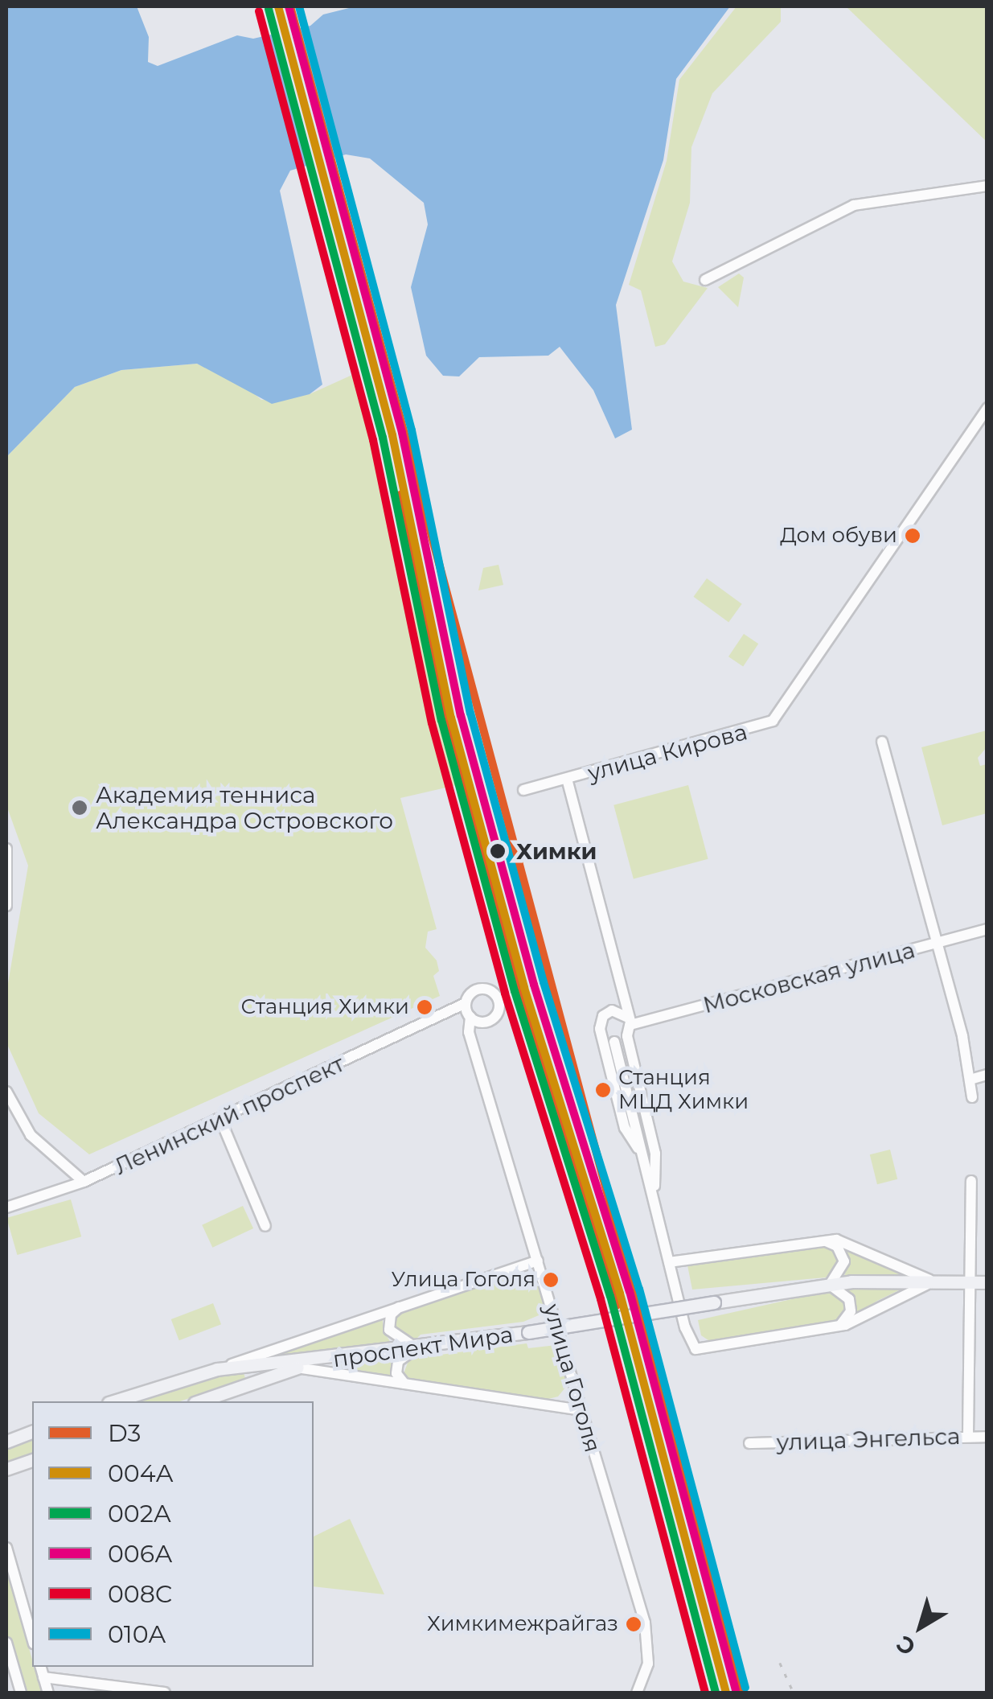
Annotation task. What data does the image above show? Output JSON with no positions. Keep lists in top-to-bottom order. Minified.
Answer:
{"streets":{"main road":["проспект Мира"],"street":["улица Кирова","Московская улица","Ленинский проспект","улица Гоголя","улица Энгельса"]},"crossings":[["Ленинский проспект","улица Гоголя"]],"places":["Дом обуви","Академия тенниса Александра Островского","Химки","Станция Химки","Станция МЦД Химки","Улица Гоголя","Химкимежрайгаз"],"lines":["transit line D3","transit line 004А","transit line 006А","transit line 010А","transit line 002А","transit line 008С"],"legend":["D3","004А","002А","006А","008С","010А"],"north":"bottom left"}
